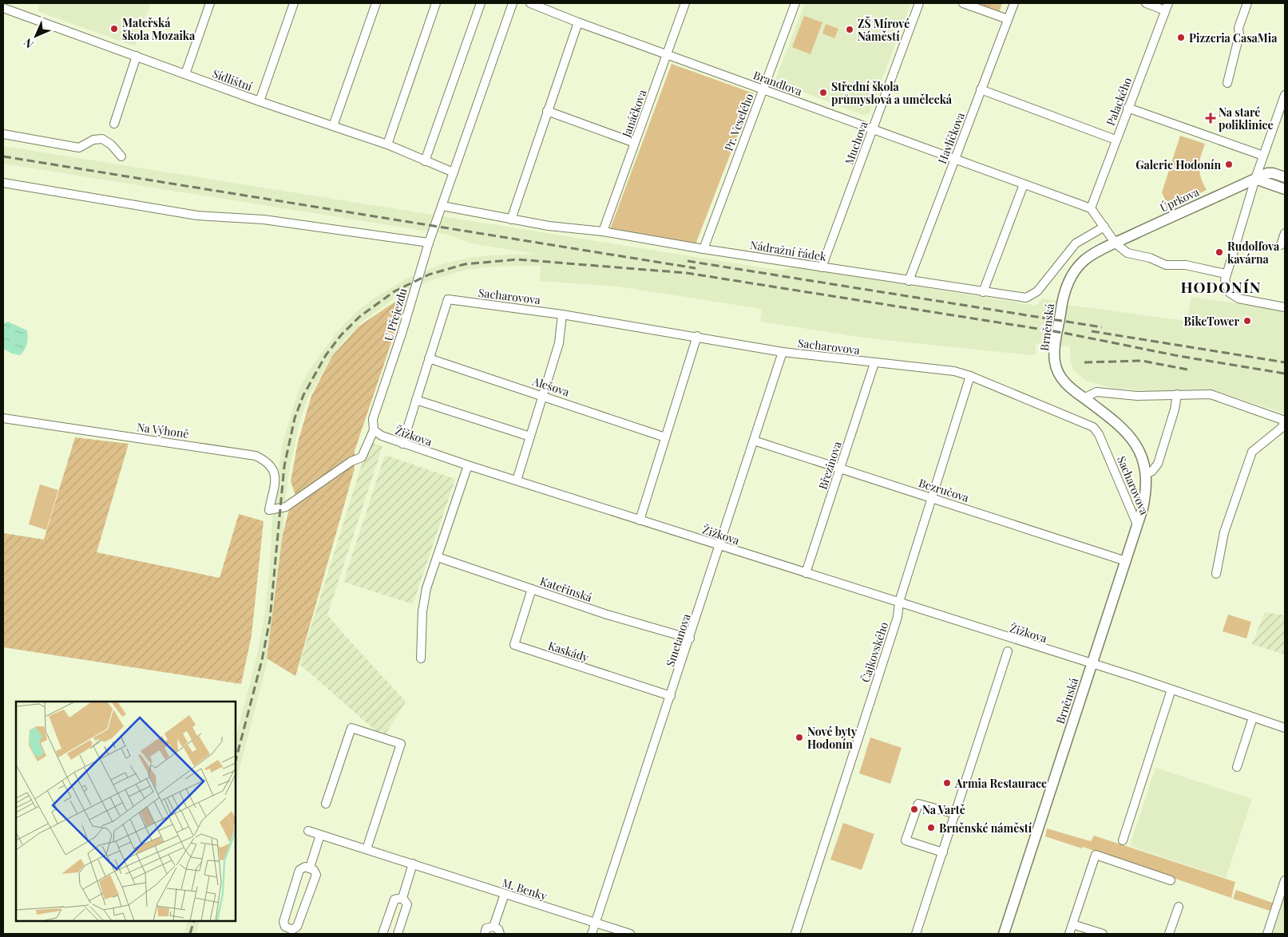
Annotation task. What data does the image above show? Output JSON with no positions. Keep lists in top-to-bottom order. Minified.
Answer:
{"streets":{"main road":["Úprkova","Brněnská"],"street":["Sídlištní","Brandlova","Palackého","Janáčkova","Pr. Veselého","Havlíčkova","Muchova","Nádražní řádek","Sacharovova","U Přejezdu","Alešova","Na Výhoně","Žižkova","Březinova","Bezručova","Kateřinská","Smetanova","Kaskády","Čajkovského","M. Benky"]},"crossings":[["Sídlištní","U Přejezdu"],["Brandlova","Palackého"],["Brandlova","Janáčkova"],["Brandlova","Pr. Veselého"],["Brandlova","Havlíčkova"],["Brandlova","Muchova"],["Janáčkova","Nádražní řádek"],["Pr. Veselého","Nádražní řádek"],["Havlíčkova","Nádražní řádek"],["Muchova","Nádražní řádek"],["Úprkova","Brněnská"],["Nádražní řádek","U Přejezdu"],["Sacharovova","Brněnská"],["Sacharovova","Alešova"],["Sacharovova","Březinova"],["Sacharovova","Smetanova"],["Sacharovova","Čajkovského"],["U Přejezdu","Na Výhoně"],["U Přejezdu","Žižkova"],["Brněnská","Žižkova"],["Brněnská","Bezručova"],["Na Výhoně","Žižkova"],["Žižkova","Březinova"],["Žižkova","Smetanova"],["Žižkova","Čajkovského"],["Březinova","Bezručova"],["Bezručova","Smetanova"],["Bezručova","Čajkovského"],["Kateřinská","Smetanova"],["Kateřinská","Kaskády"],["Smetanova","Kaskády"],["Smetanova","M. Benky"]],"districts":["HODONÍN"],"places":{"other":["Mateřská škola Mozaika","ZŠ Mírové Náměstí","Pizzeria CasaMia","Střední škola průmyslová a umělecká","Galerie Hodonín","Rudolfova kavárna","BikeTower","Nové byty Hodonín","Armia Restaurace","Na Vartě","Brněnské náměstí"],"health":["Na staré poliklinice"]},"north":"bottom left"}
